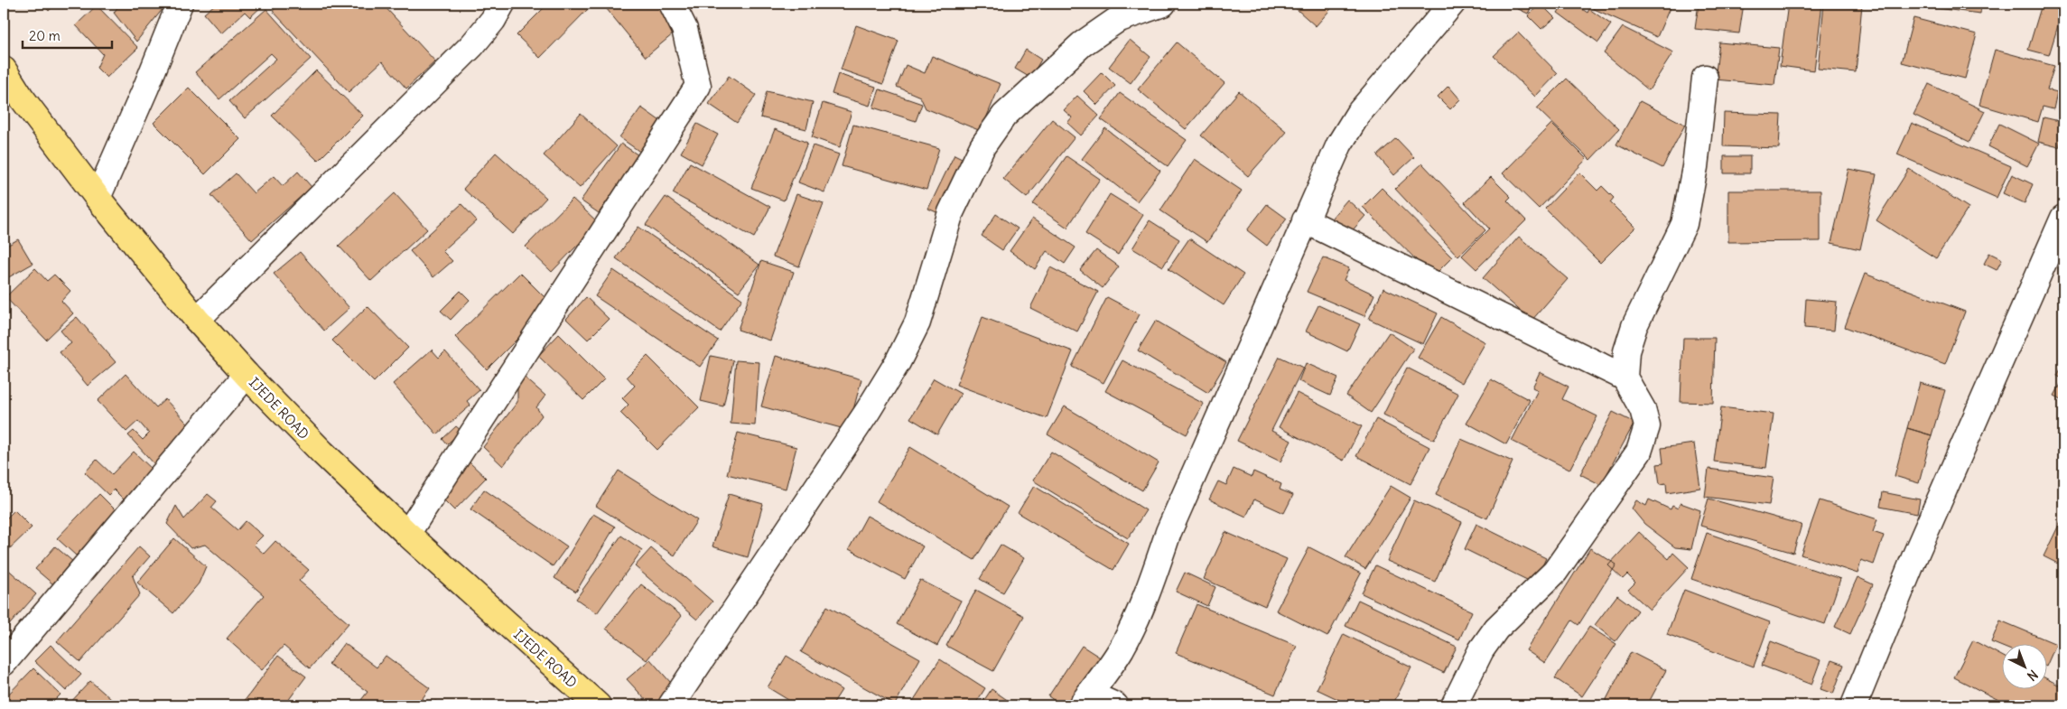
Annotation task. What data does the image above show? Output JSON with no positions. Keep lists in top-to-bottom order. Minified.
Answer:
{"streets":{"main road":["IJEDE ROAD"]},"scale_bar":"20 m","north":"bottom right"}
